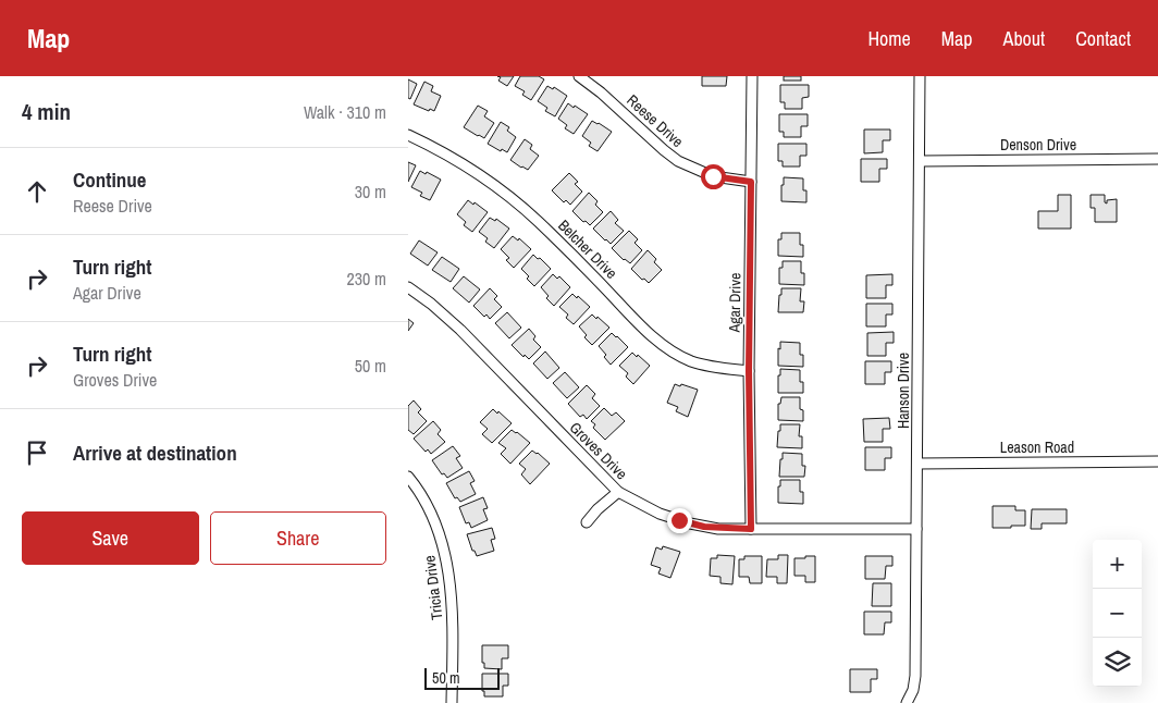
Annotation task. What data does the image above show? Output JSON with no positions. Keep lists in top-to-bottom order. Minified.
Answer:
{"streets":{"street":["Reese Drive","Denson Drive","Belcher Drive","Agar Drive","Hanson Drive","Leason Road","Groves Drive","Tricia Drive"]},"crossings":[["Reese Drive","Agar Drive"],["Denson Drive","Hanson Drive"],["Belcher Drive","Agar Drive"],["Agar Drive","Groves Drive"],["Hanson Drive","Leason Road"],["Hanson Drive","Groves Drive"]],"scale_bar":"50 m","page":{"header":"Map","nav":["Home","Map","About","Contact"],"heading":["4 min","Walk · 310 m"],"list":[["Continue","Reese Drive","30 m"],["Turn right","Agar Drive","230 m"],["Turn right","Groves Drive","50 m"],"Arrive at destination"],"buttons":["Save","Share"],"map_buttons":["+","−"],"scale":"50 m"}}
